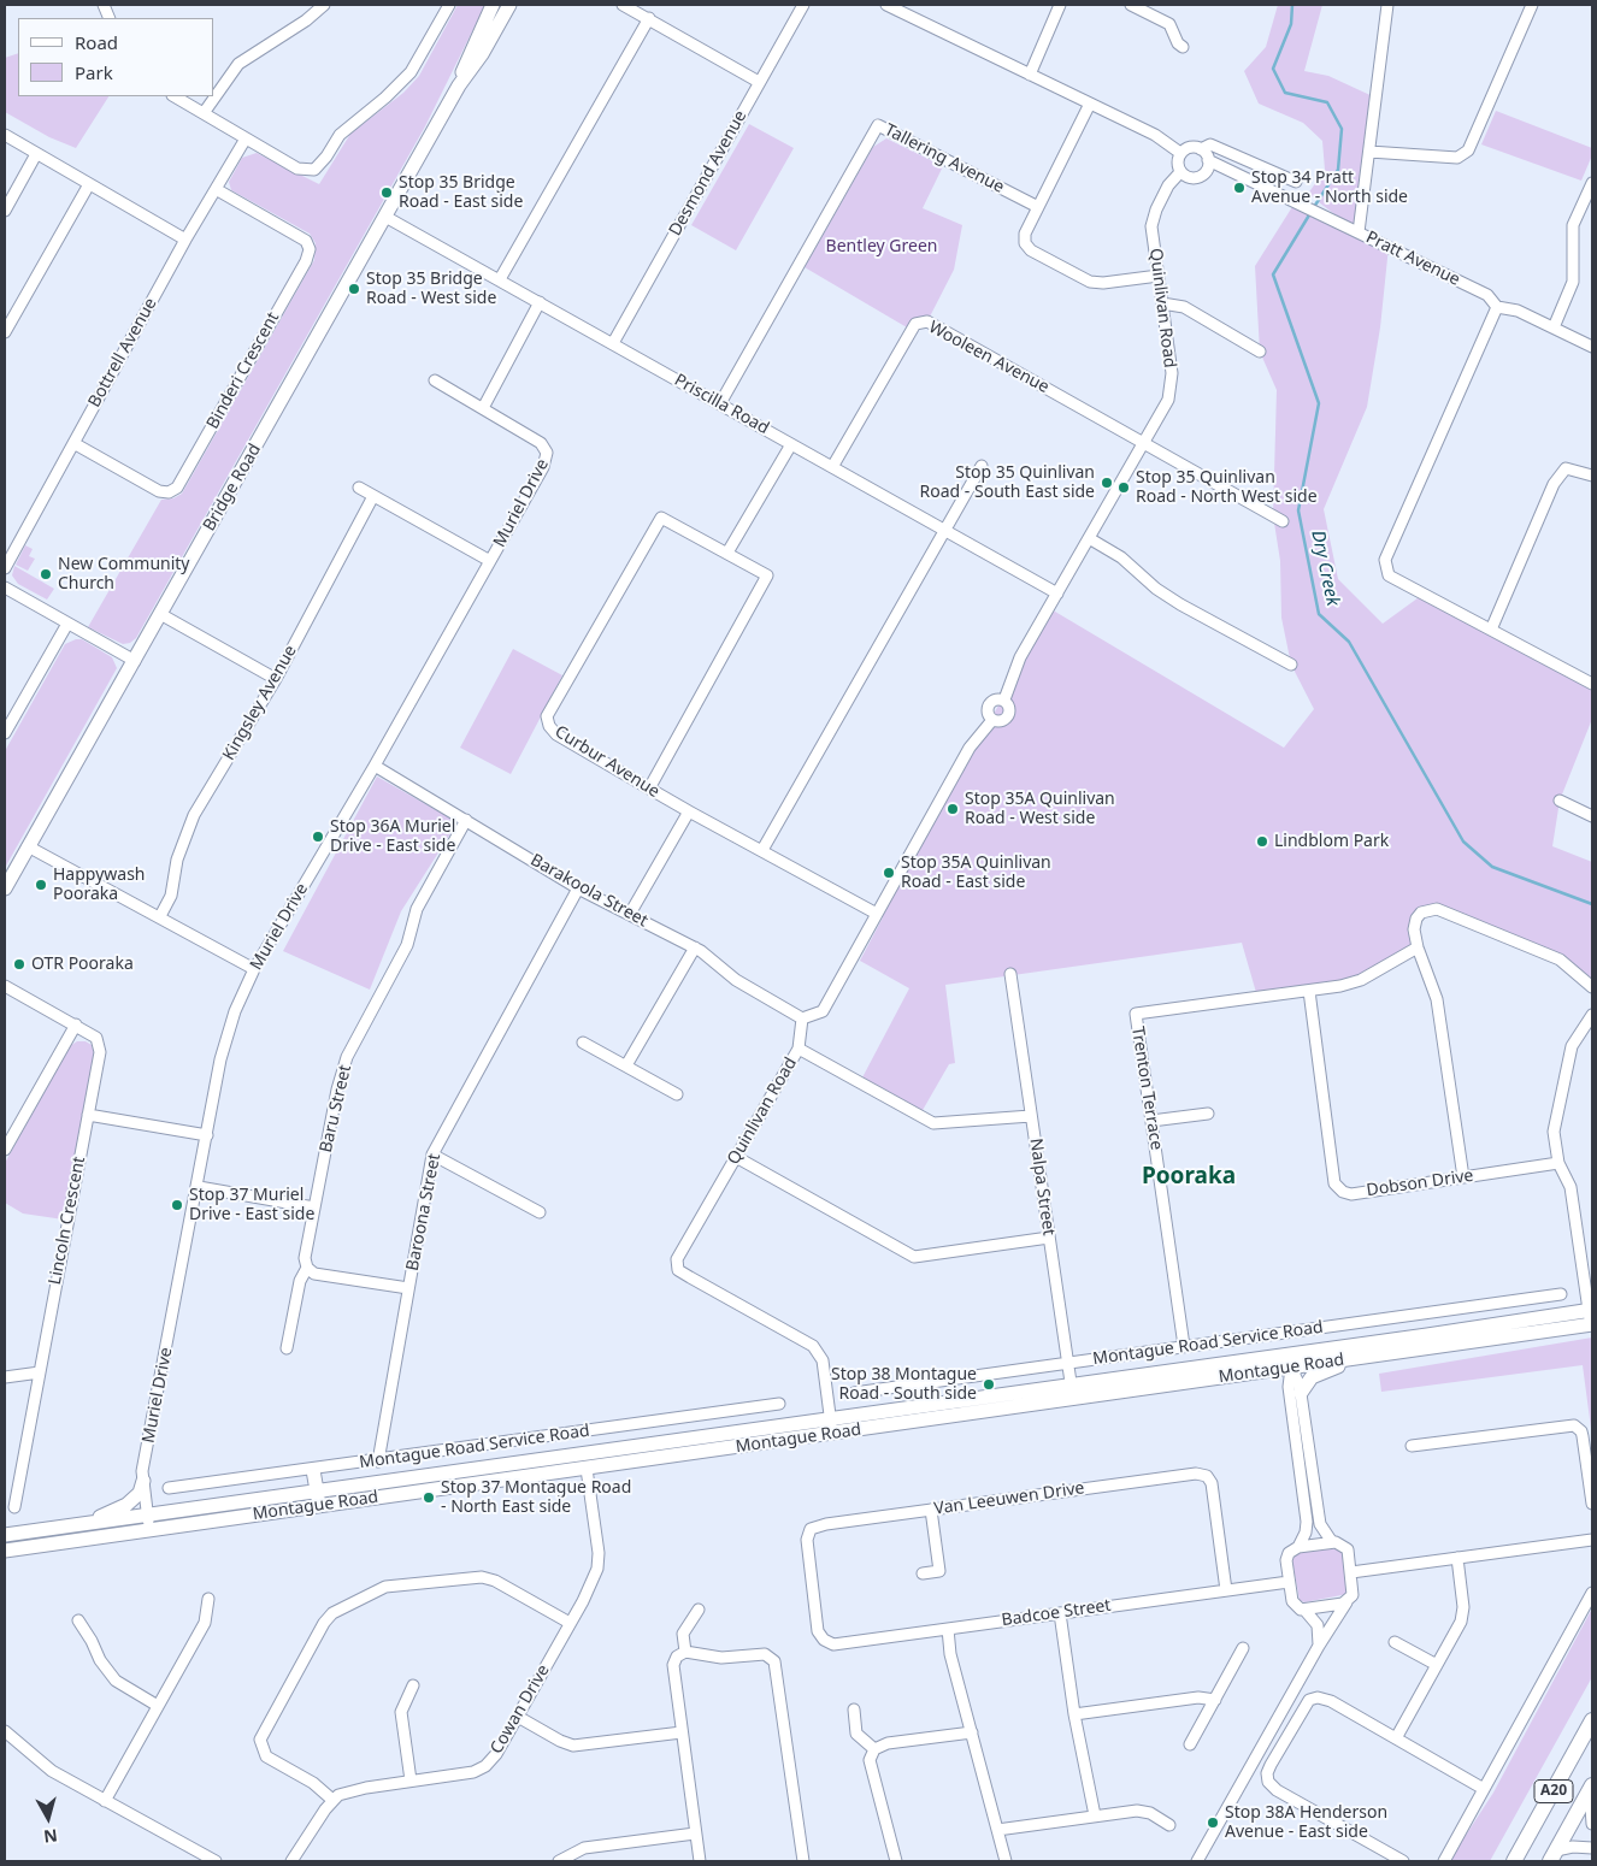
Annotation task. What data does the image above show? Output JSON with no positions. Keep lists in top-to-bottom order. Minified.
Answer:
{"streets":{"highway":["A20"],"main road":["Bridge Road","Montague Road"],"street":["Tallering Avenue","Desmond Avenue","Pratt Avenue","Quinlivan Road","Bottrell Avenue","Wooleen Avenue","Binderi Crescent","Priscilla Road","Muriel Drive","Kingsley Avenue","Curbur Avenue","Barakoola Street","Trenton Terrace","Baru Street","Dobson Drive","Nalpa Street","Baroona Street","Lincoln Crescent","Montague Road Service Road","Van Leeuwen Drive","Badcoe Street","Cowan Drive"]},"crossings":[["Tallering Avenue","Priscilla Road"],["Desmond Avenue","Priscilla Road"],["Pratt Avenue","Quinlivan Road"],["Quinlivan Road","Wooleen Avenue"],["Quinlivan Road","Priscilla Road"],["Quinlivan Road","Barakoola Street"],["Quinlivan Road","Montague Road"],["Bottrell Avenue","Binderi Crescent"],["Wooleen Avenue","Priscilla Road"],["Priscilla Road","Bridge Road"],["Muriel Drive","Barakoola Street"],["Muriel Drive","Montague Road"],["Barakoola Street","Baru Street"],["Barakoola Street","Baroona Street"],["Trenton Terrace","Dobson Drive"],["Trenton Terrace","Montague Road Service Road"],["Nalpa Street","Montague Road Service Road"],["Nalpa Street","Montague Road"],["Baroona Street","Montague Road Service Road"],["Montague Road","Cowan Drive"],["Van Leeuwen Drive","Badcoe Street"]],"districts":["Pooraka"],"water":["Dry Creek"],"parks":["Bentley Green"],"places":["Stop 34 Pratt Avenue - North side","Stop 35 Bridge Road - East side","Stop 35 Bridge Road - West side","Stop 35 Quinlivan Road - South East side","Stop 35 Quinlivan Road - North West side","New Community Church","Stop 35A Quinlivan Road - West side","Stop 36A Muriel Drive - East side","Lindblom Park","Stop 35A Quinlivan Road - East side","Happywash Pooraka","OTR Pooraka","Stop 37 Muriel Drive - East side","Stop 38 Montague Road - South side","Stop 37 Montague Road - North East side","Stop 38A Henderson Avenue - East side"],"legend":["Road","Park"],"north":"bottom"}
